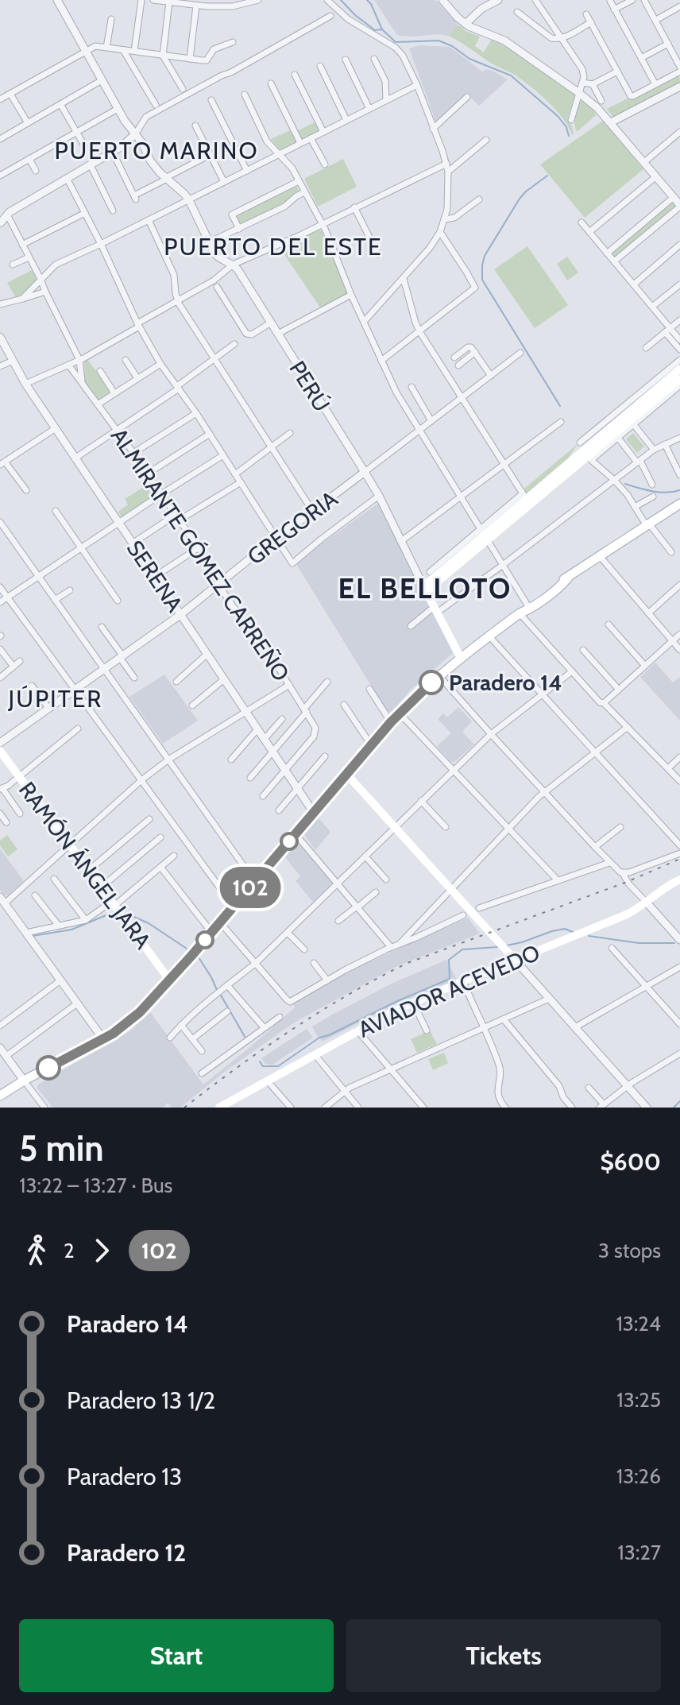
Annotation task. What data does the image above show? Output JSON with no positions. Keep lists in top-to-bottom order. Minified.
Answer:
{"streets":{"main road":["PERÚ","RAMÓN ÁNGEL JARA","AVIADOR ACEVEDO"],"street":["GREGORIA","ALMIRANTE GÓMEZ CARREÑO","SERENA"]},"crossings":[["PERÚ","GREGORIA"],["GREGORIA","ALMIRANTE GÓMEZ CARREÑO"],["GREGORIA","SERENA"],["ALMIRANTE GÓMEZ CARREÑO","SERENA"]],"districts":["PUERTO MARINO","PUERTO DEL ESTE","EL BELLOTO","JÚPITER"],"places":["Paradero 14"],"lines":["bus line 102"],"page":{"on_map":"102","heading":["5 min","13:22 – 13:27 · Bus","$600"],"legs":["2","102","3 stops"],"list":[{"name":"Paradero 14","value":"13:24"},{"name":"Paradero 13 1/2","value":"13:25"},{"name":"Paradero 13","value":"13:26"},{"name":"Paradero 12","value":"13:27"}],"buttons":["Start","Tickets"]}}
